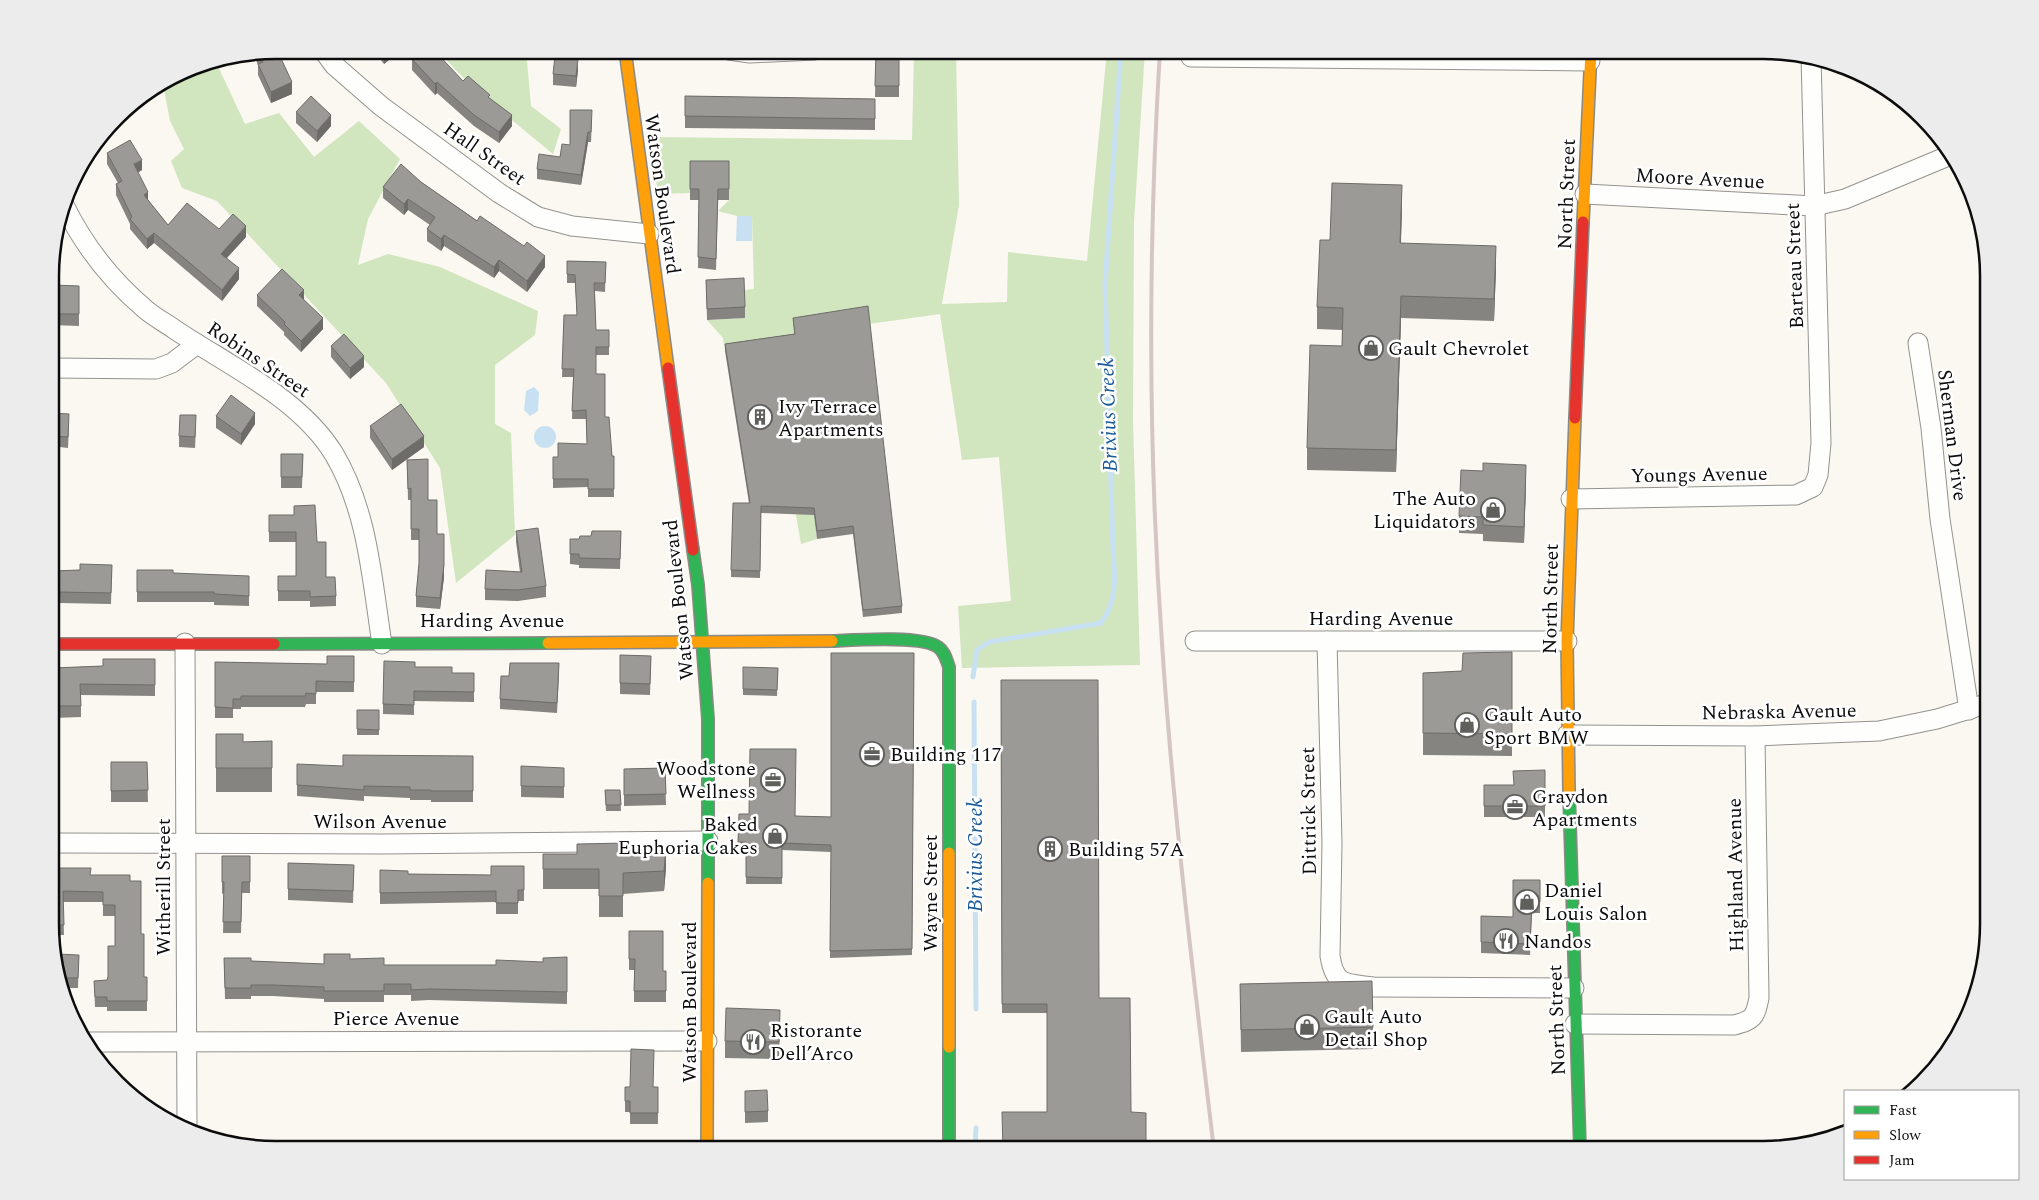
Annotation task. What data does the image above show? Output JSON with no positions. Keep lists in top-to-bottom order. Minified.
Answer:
{"streets":{"street":["Hall Street","Moore Avenue","Watson Boulevard","North Street","Barteau Street","Robins Street","Sherman Drive","Youngs Avenue","Harding Avenue","Nebraska Avenue","Dittrick Street","Wilson Avenue","Highland Avenue","Witherill Street","Wayne Street","Pierce Avenue"]},"crossings":[["Hall Street","Watson Boulevard"],["Moore Avenue","North Street"],["Moore Avenue","Barteau Street"],["Watson Boulevard","Harding Avenue"],["Watson Boulevard","Wilson Avenue"],["Watson Boulevard","Pierce Avenue"],["North Street","Youngs Avenue"],["North Street","Harding Avenue"],["North Street","Nebraska Avenue"],["North Street","Dittrick Street"],["North Street","Highland Avenue"],["Barteau Street","Youngs Avenue"],["Robins Street","Harding Avenue"],["Sherman Drive","Nebraska Avenue"],["Harding Avenue","Dittrick Street"],["Harding Avenue","Witherill Street"],["Harding Avenue","Wayne Street"],["Nebraska Avenue","Highland Avenue"],["Wilson Avenue","Witherill Street"],["Witherill Street","Pierce Avenue"]],"water":["Brixius Creek"],"places":{"shop":["Gault Chevrolet","The Auto Liquidators","Gault Auto Sport BMW","Baked Euphoria Cakes","Daniel Louis Salon","Gault Auto Detail Shop"],"building":["Ivy Terrace Apartments","Building 57A"],"office":["Building 117","Woodstone Wellness","Graydon Apartments"],"restaurant":["Nandos","Ristorante Dell’Arco"]},"legend":["Fast","Slow","Jam"]}
